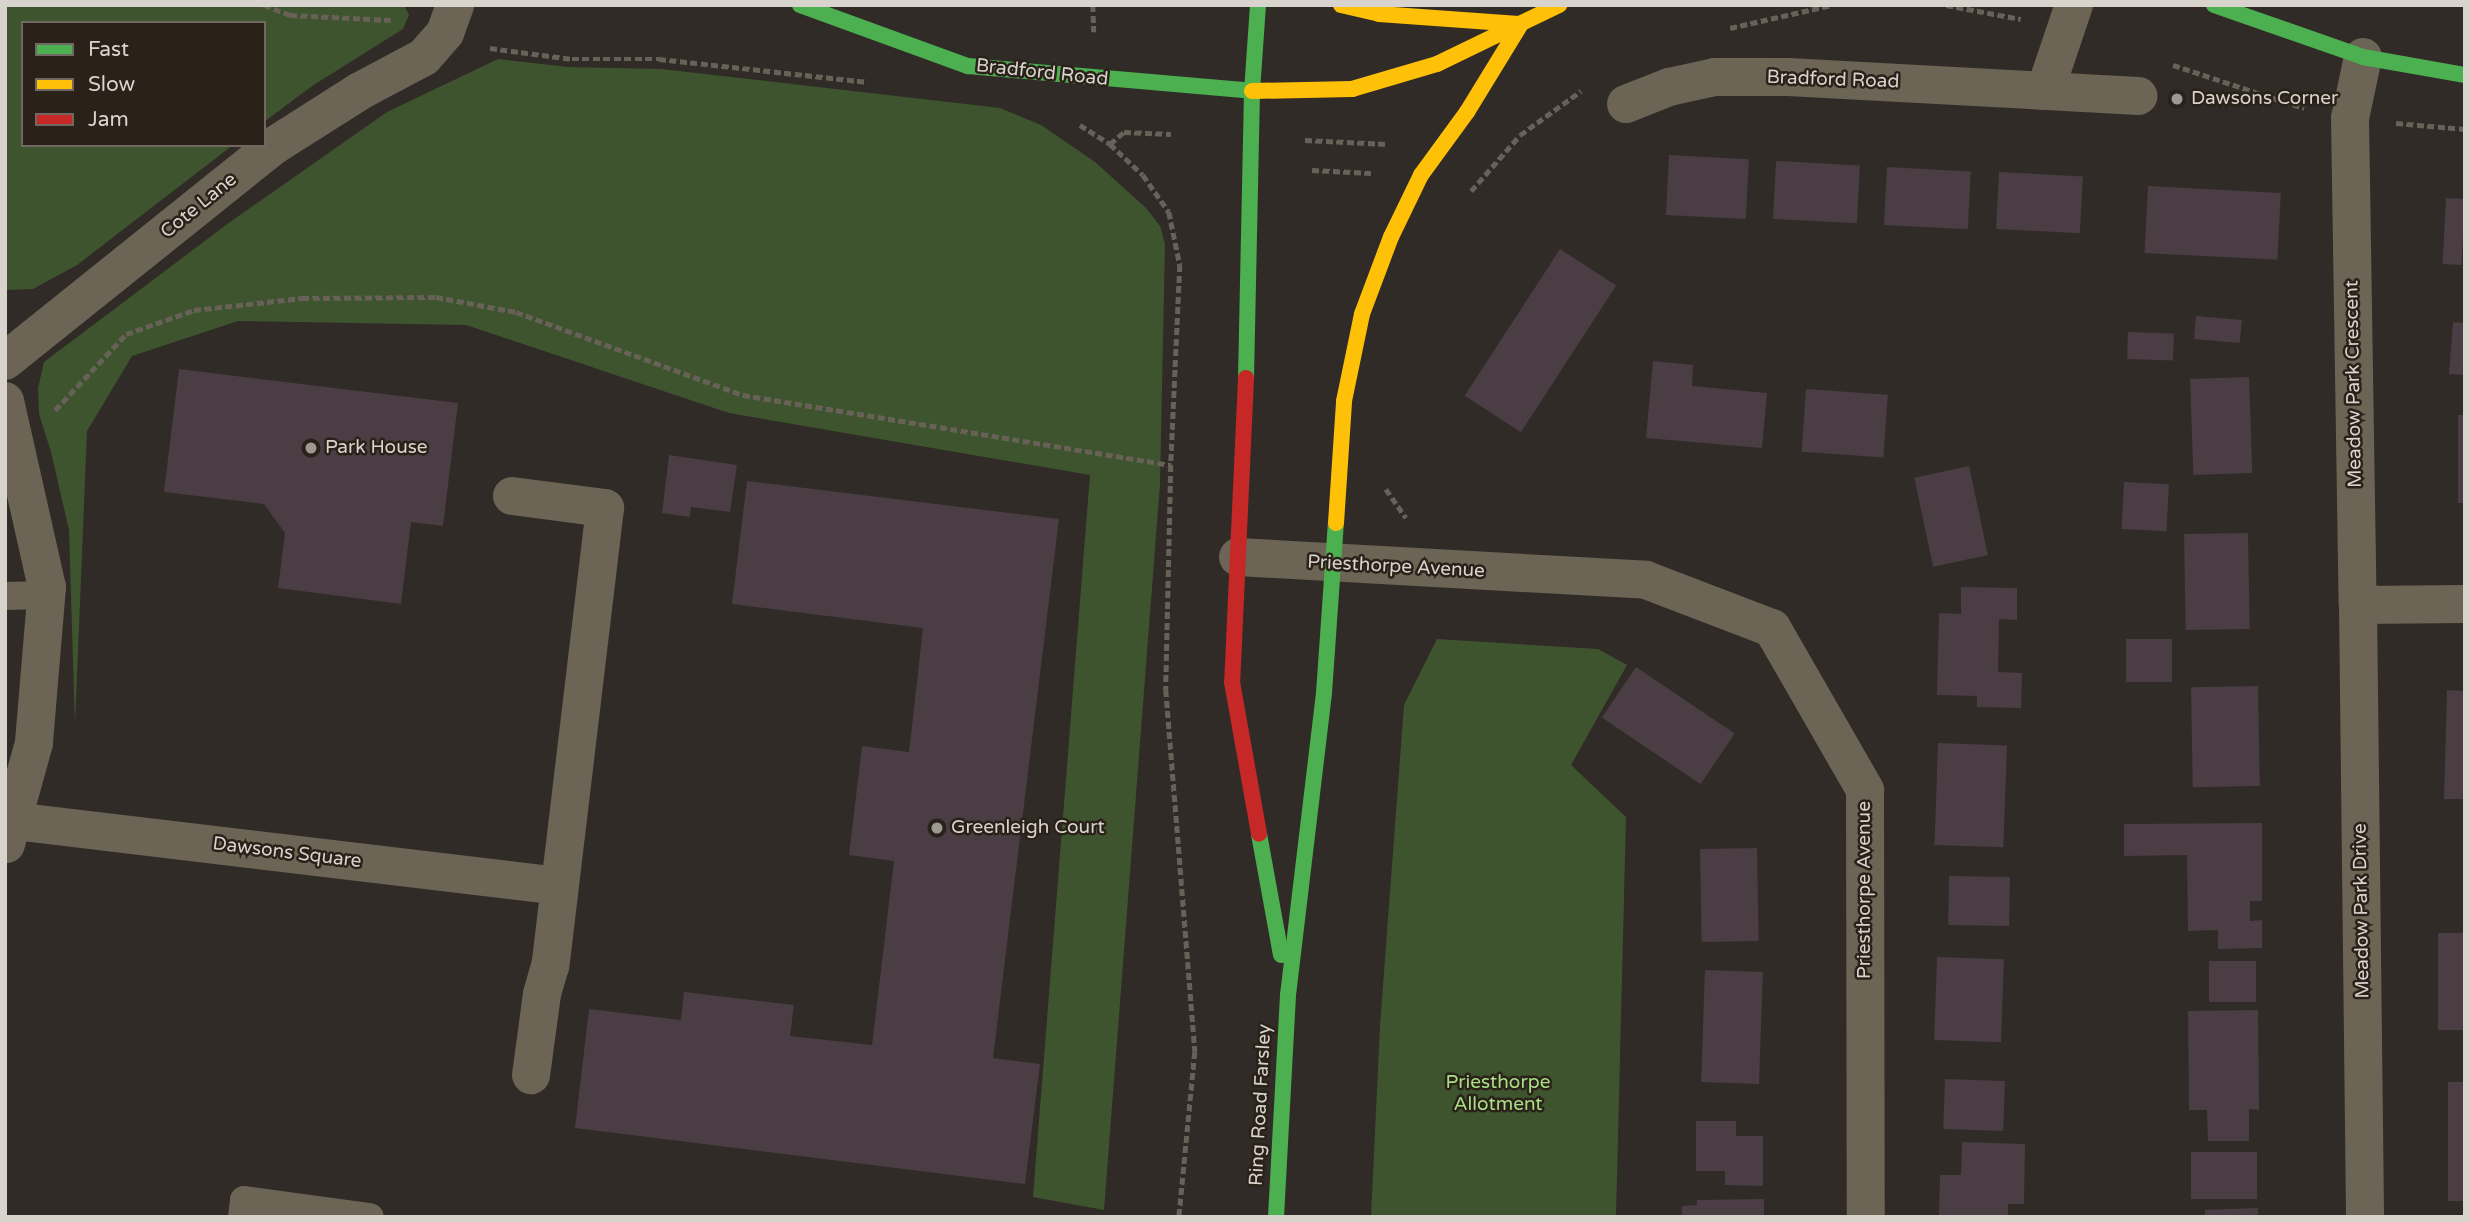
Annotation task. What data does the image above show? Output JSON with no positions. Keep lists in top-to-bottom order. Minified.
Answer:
{"streets":{"main road":["Bradford Road","Ring Road Farsley"],"street":["Cote Lane","Meadow Park Crescent","Priesthorpe Avenue","Dawsons Square","Meadow Park Drive"]},"crossings":[["Meadow Park Crescent","Meadow Park Drive"]],"parks":["Priesthorpe Allotment"],"places":["Dawsons Corner","Park House","Greenleigh Court"],"legend":["Fast","Slow","Jam"]}
